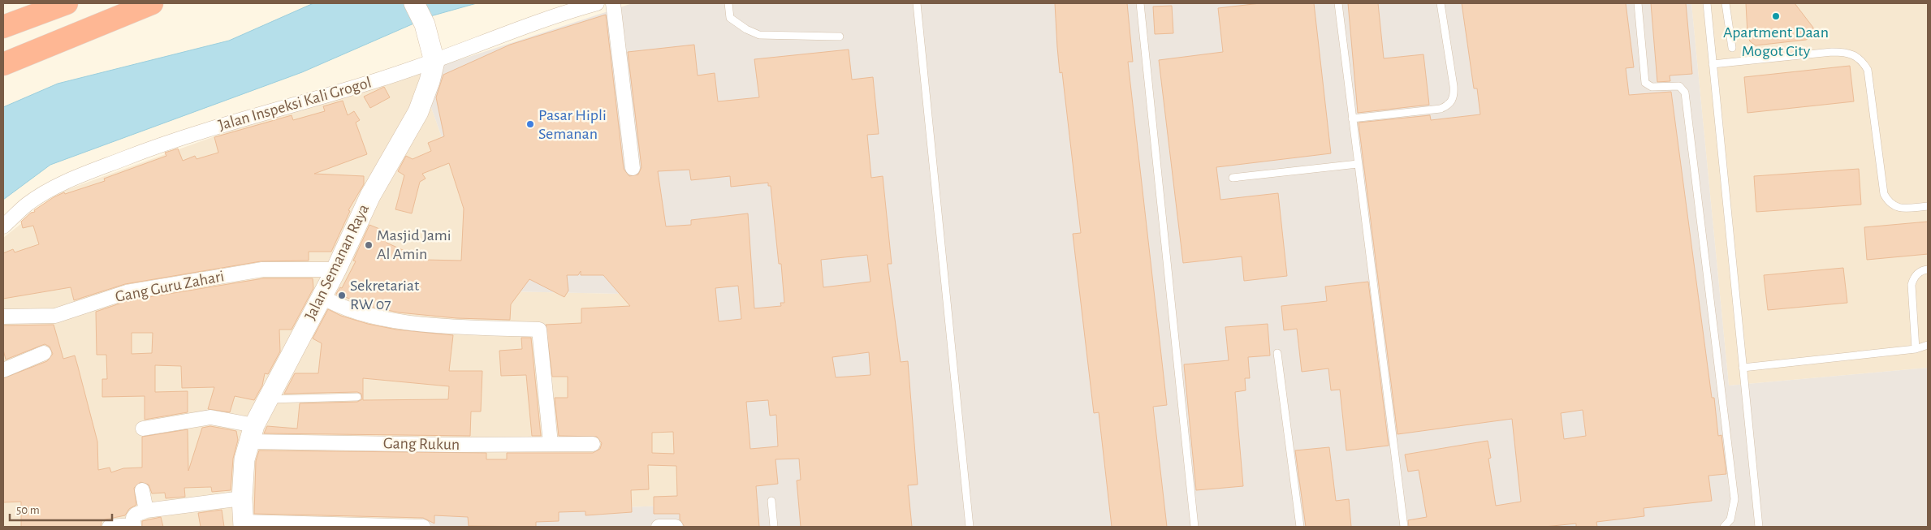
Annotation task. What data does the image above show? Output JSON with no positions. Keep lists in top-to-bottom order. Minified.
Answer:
{"streets":{"street":["Jalan Inspeksi Kali Grogol","Jalan Semanan Raya","Gang Guru Zahari","Gang Rukun"]},"crossings":[["Jalan Inspeksi Kali Grogol","Jalan Semanan Raya"],["Jalan Semanan Raya","Gang Guru Zahari"],["Jalan Semanan Raya","Gang Rukun"]],"places":["Apartment Daan Mogot City","Pasar Hipli Semanan","Masjid Jami Al Amin","Sekretariat RW 07"],"scale_bar":"50 m"}
